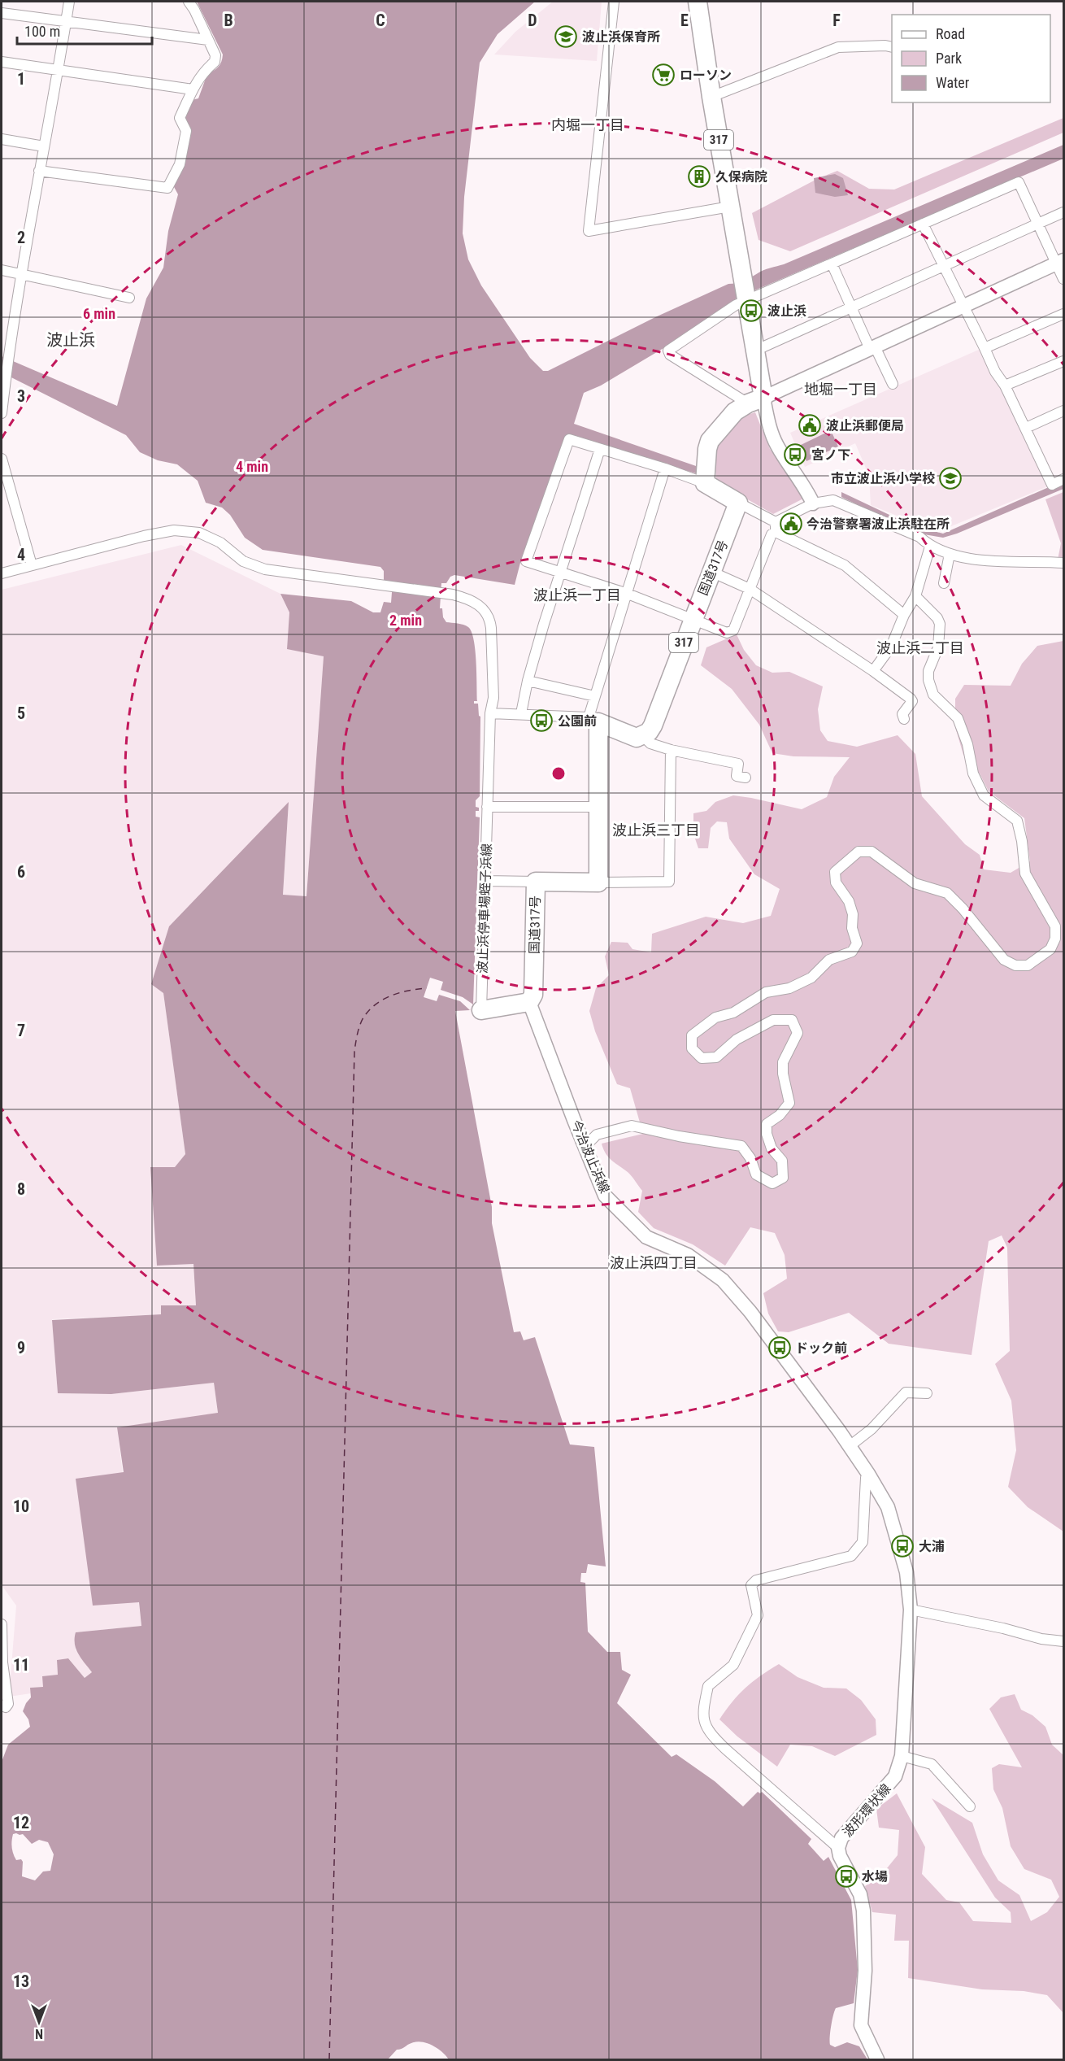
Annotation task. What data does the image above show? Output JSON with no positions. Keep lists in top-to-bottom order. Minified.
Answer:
{"streets":{"highway":["317","国道317号"],"main road":["今治波止浜線","波形環状線"],"street":["波止浜停車場蛭子浜線"]},"crossings":[["国道317号","今治波止浜線"],["今治波止浜線","波形環状線"]],"districts":["内堀一丁目","波止浜","地堀一丁目","波止浜一丁目","波止浜二丁目","波止浜三丁目","波止浜四丁目"],"places":{"school or university":["波止浜保育所","市立波止浜小学校"],"supermarket":["ローソン"],"building":["久保病院"],"bus stop":["波止浜","宮ノ下","公園前","ドック前","大浦","水場"],"public building":["波止浜郵便局","今治警察署波止浜駐在所"]},"legend":["Road","Park","Water"],"scale_bar":"100 m","north":"bottom","grid":{"columns":["B","C","D","E","F"],"rows":["1","2","3","4","5","6","7","8","9","10","11","12","13"]},"rings":["6 min","4 min","2 min"]}
